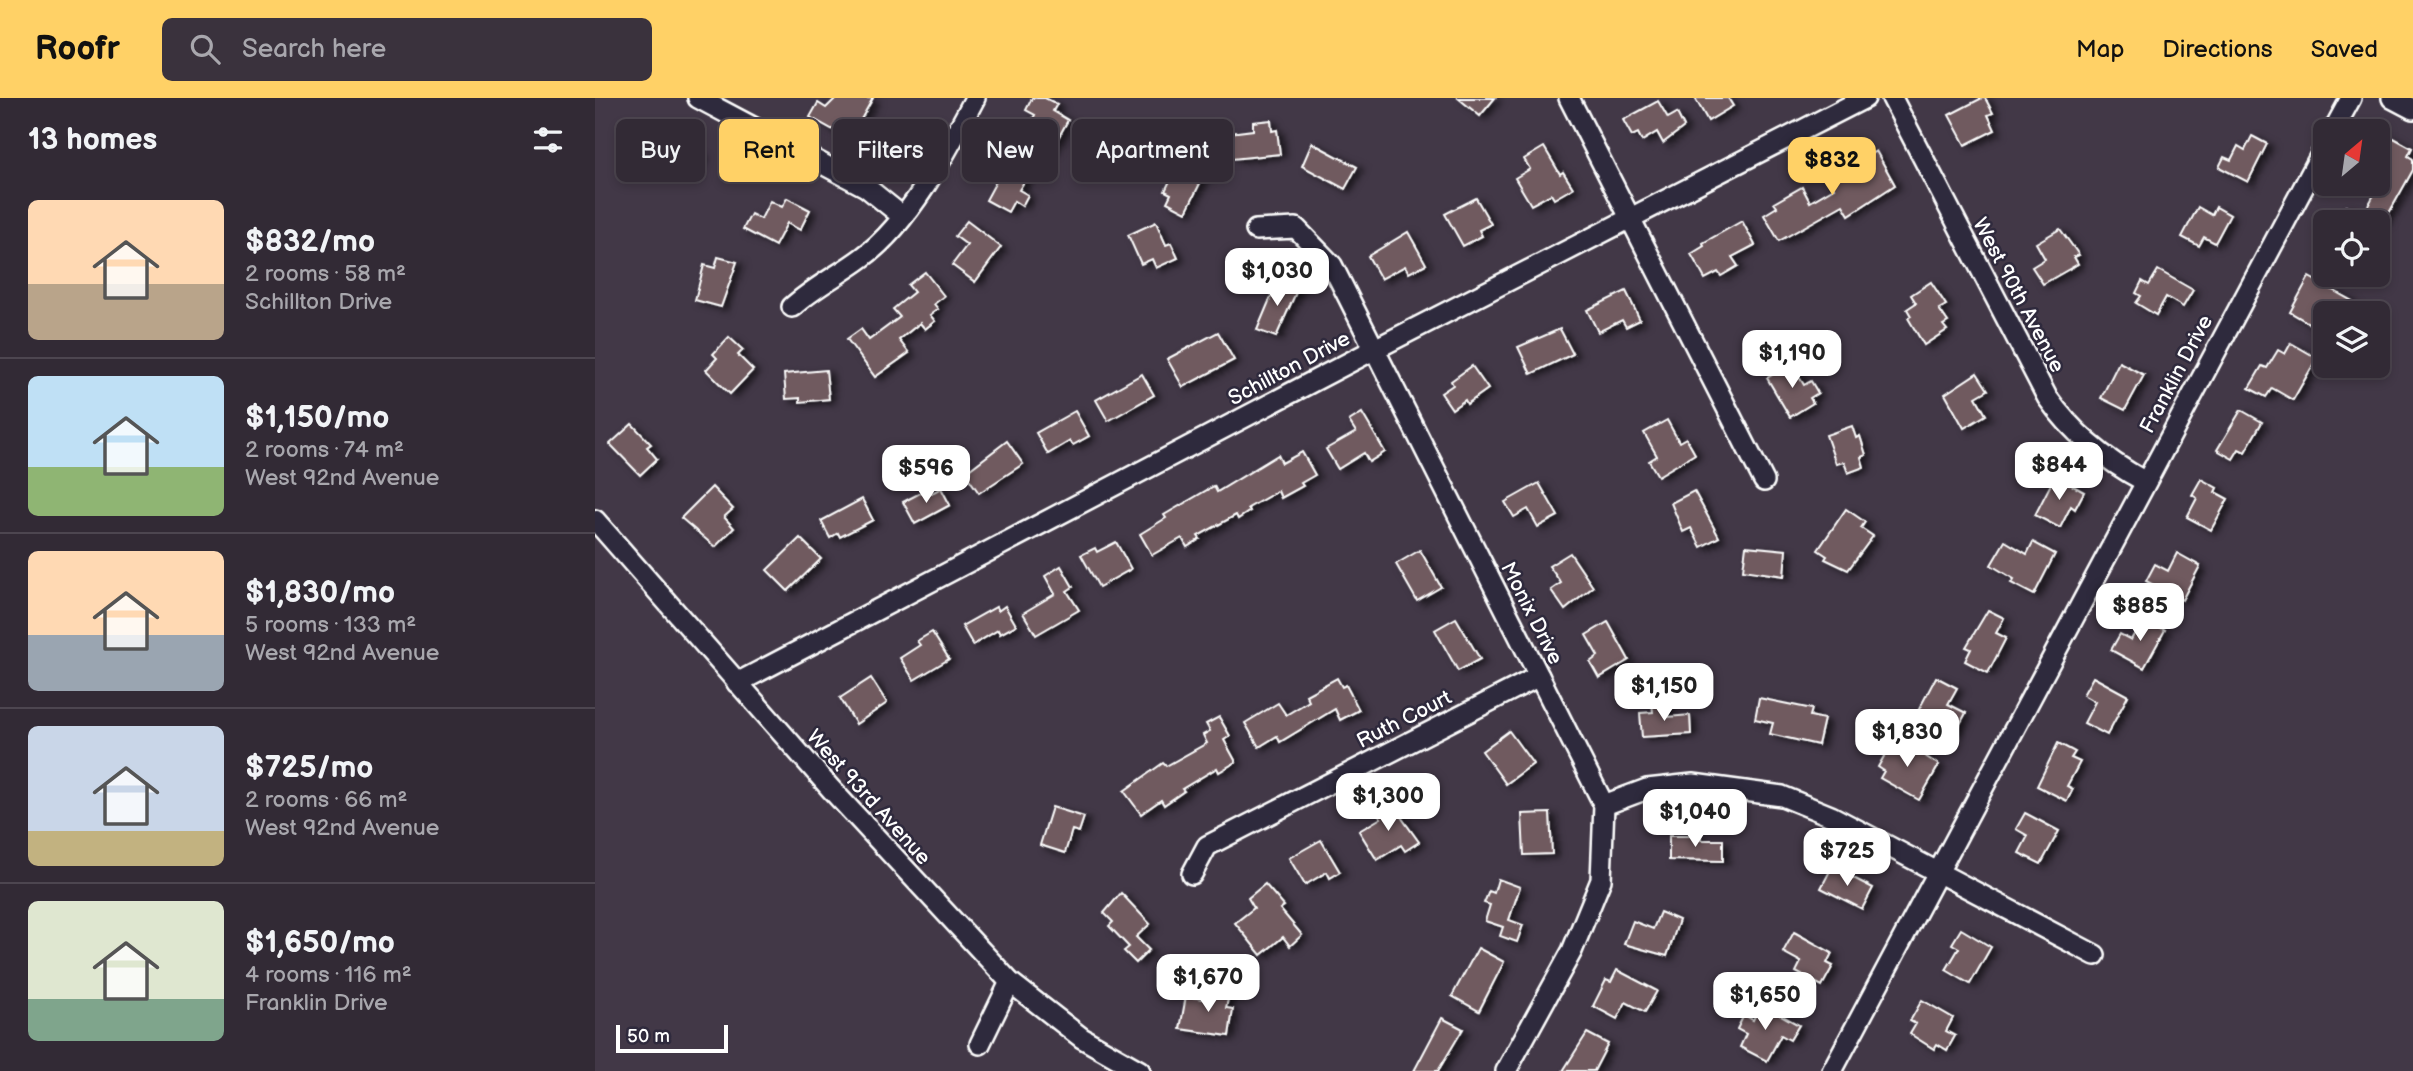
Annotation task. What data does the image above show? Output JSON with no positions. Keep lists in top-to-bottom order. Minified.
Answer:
{"streets":{"street":["West 90th Avenue","Schillton Drive","Franklin Drive","Monix Drive","Ruth Court","West 93rd Avenue"]},"crossings":[["West 90th Avenue","Franklin Drive"],["Schillton Drive","Monix Drive"],["Schillton Drive","West 93rd Avenue"],["Monix Drive","Ruth Court"]],"scale_bar":"50 m","north":"top right","page":{"header":"Roofr","search":"Search here","nav":["Map","Directions","Saved"],"heading":"13 homes","chip":["Buy","Rent","Filters","New","Apartment"],"price":["$832","$1,030","$1,190","$844","$596","$885","$1,150","$1,830","$1,300","$1,040","$725","$1,670","$1,650"],"list":[{"name":"$832/mo","note":"2 rooms · 58 m² · Schillton Drive"},{"name":"$1,150/mo","note":"2 rooms · 74 m² · West 92nd Avenue"},{"name":"$1,830/mo","note":"5 rooms · 133 m² · West 92nd Avenue"},{"name":"$725/mo","note":"2 rooms · 66 m² · West 92nd Avenue"},{"name":"$1,650/mo","note":"4 rooms · 116 m² · Franklin Drive"}],"scale":"50 m"}}
